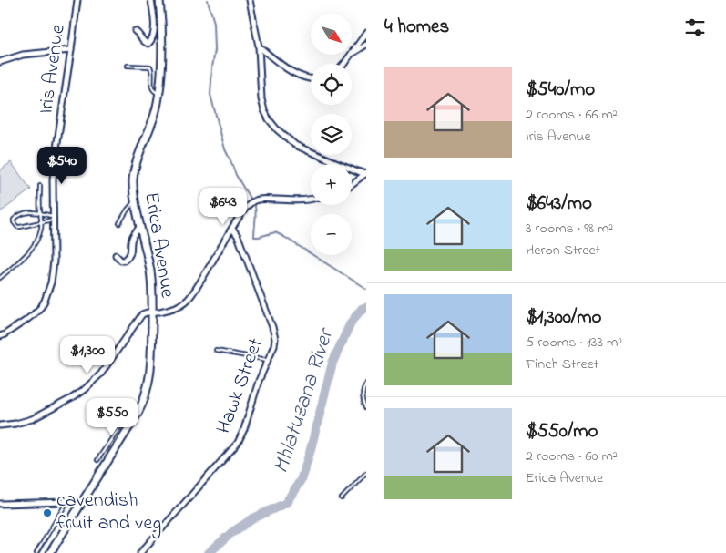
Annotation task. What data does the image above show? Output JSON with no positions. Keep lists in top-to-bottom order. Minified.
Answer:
{"streets":{"street":["Iris Avenue","Erica Avenue","Hawk Street"]},"water":["Mhlatuzana River"],"places":["cavendish fruit and veg"],"north":"bottom right","page":{"heading":"4 homes","map_buttons":["+","−"],"list":[{"name":"$540/mo","note":"2 rooms · 66 m² · Iris Avenue"},{"name":"$643/mo","note":"3 rooms · 98 m² · Heron Street"},{"name":"$1,300/mo","note":"5 rooms · 133 m² · Finch Street"},{"name":"$550/mo","note":"2 rooms · 60 m² · Erica Avenue"}],"price":["$540","$643","$1,300","$550"]}}
